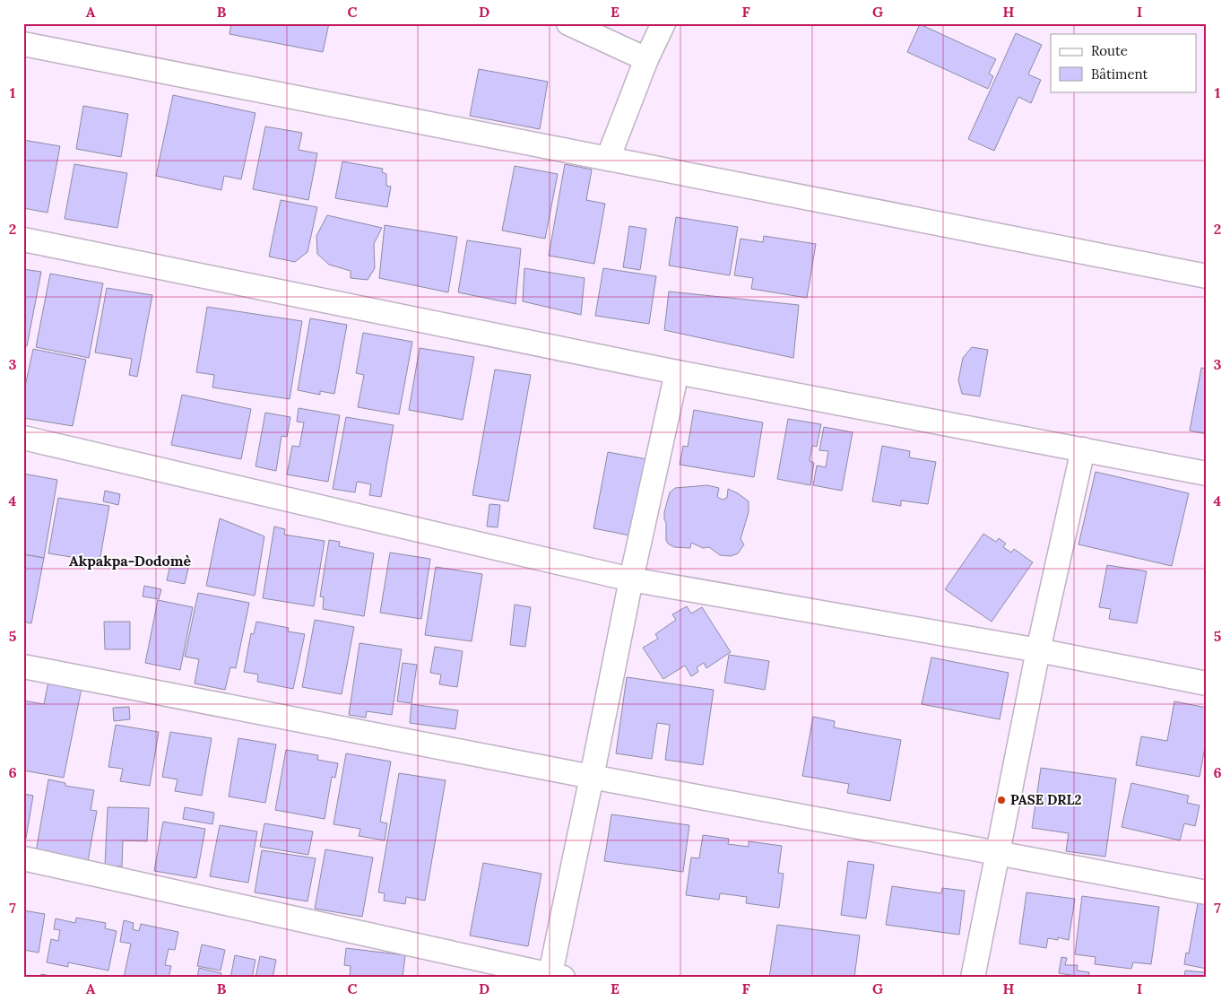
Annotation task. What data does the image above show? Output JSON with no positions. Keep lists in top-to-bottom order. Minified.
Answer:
{"districts":["Akpakpa-Dodomè"],"places":["PASE DRL2"],"legend":["Route","Bâtiment"],"grid":{"columns":["A","B","C","D","E","F","G","H","I"],"rows":["1","2","3","4","5","6","7"]}}
